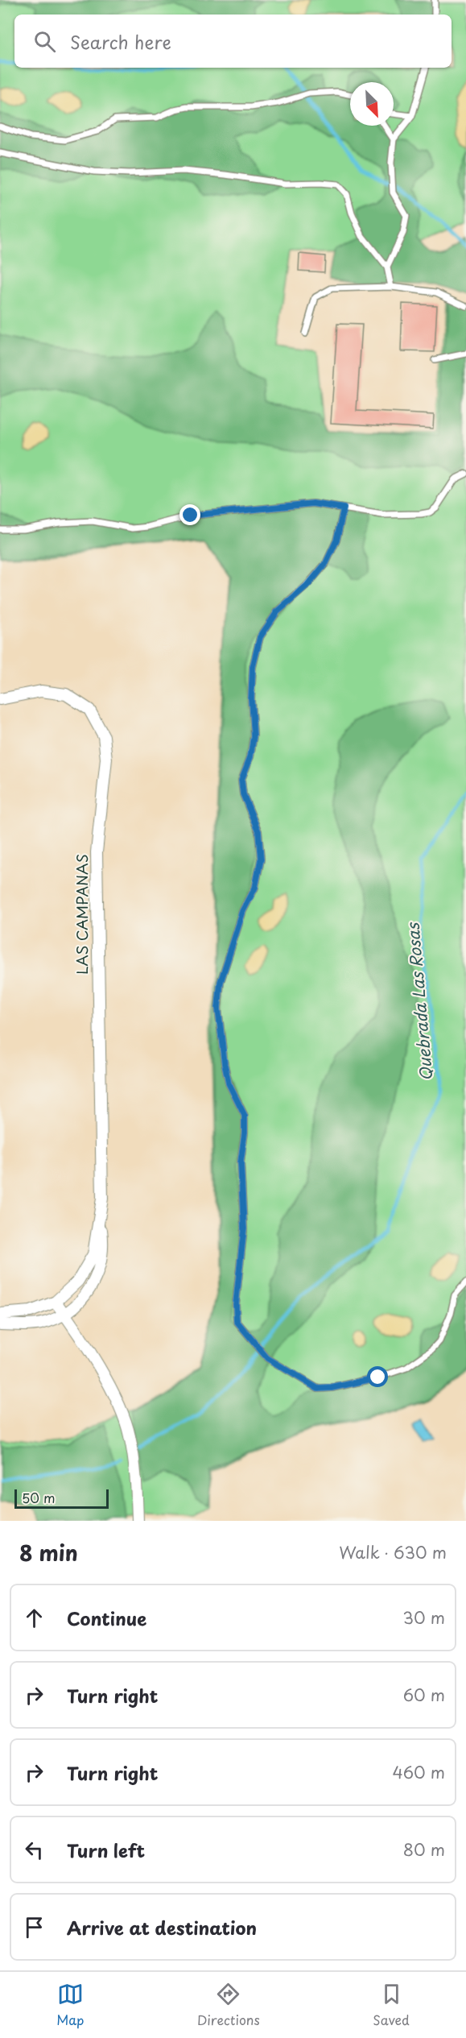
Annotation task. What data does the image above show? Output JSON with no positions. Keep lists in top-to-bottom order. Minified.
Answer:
{"streets":{"street":["LAS CAMPANAS"]},"water":["Quebrada Las Rosas"],"scale_bar":"50 m","north":"bottom right","page":{"search":"Search here","scale":"50 m","heading":["8 min","Walk · 630 m"],"list":[["Continue","30 m"],["Turn right","60 m"],["Turn right","460 m"],["Turn left","80 m"],"Arrive at destination"],"nav":["Map","Directions","Saved"]}}
